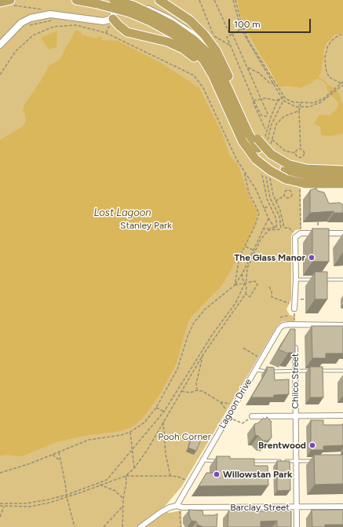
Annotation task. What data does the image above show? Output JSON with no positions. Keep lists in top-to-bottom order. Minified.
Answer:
{"streets":{"street":["Chilco Street","Lagoon Drive","Barclay Street"]},"crossings":[["Chilco Street","Barclay Street"],["Lagoon Drive","Barclay Street"]],"water":["Lost Lagoon"],"parks":["Stanley Park","Pooh Corner"],"places":["The Glass Manor","Brentwood","Willowstan Park"],"scale_bar":"100 m"}
